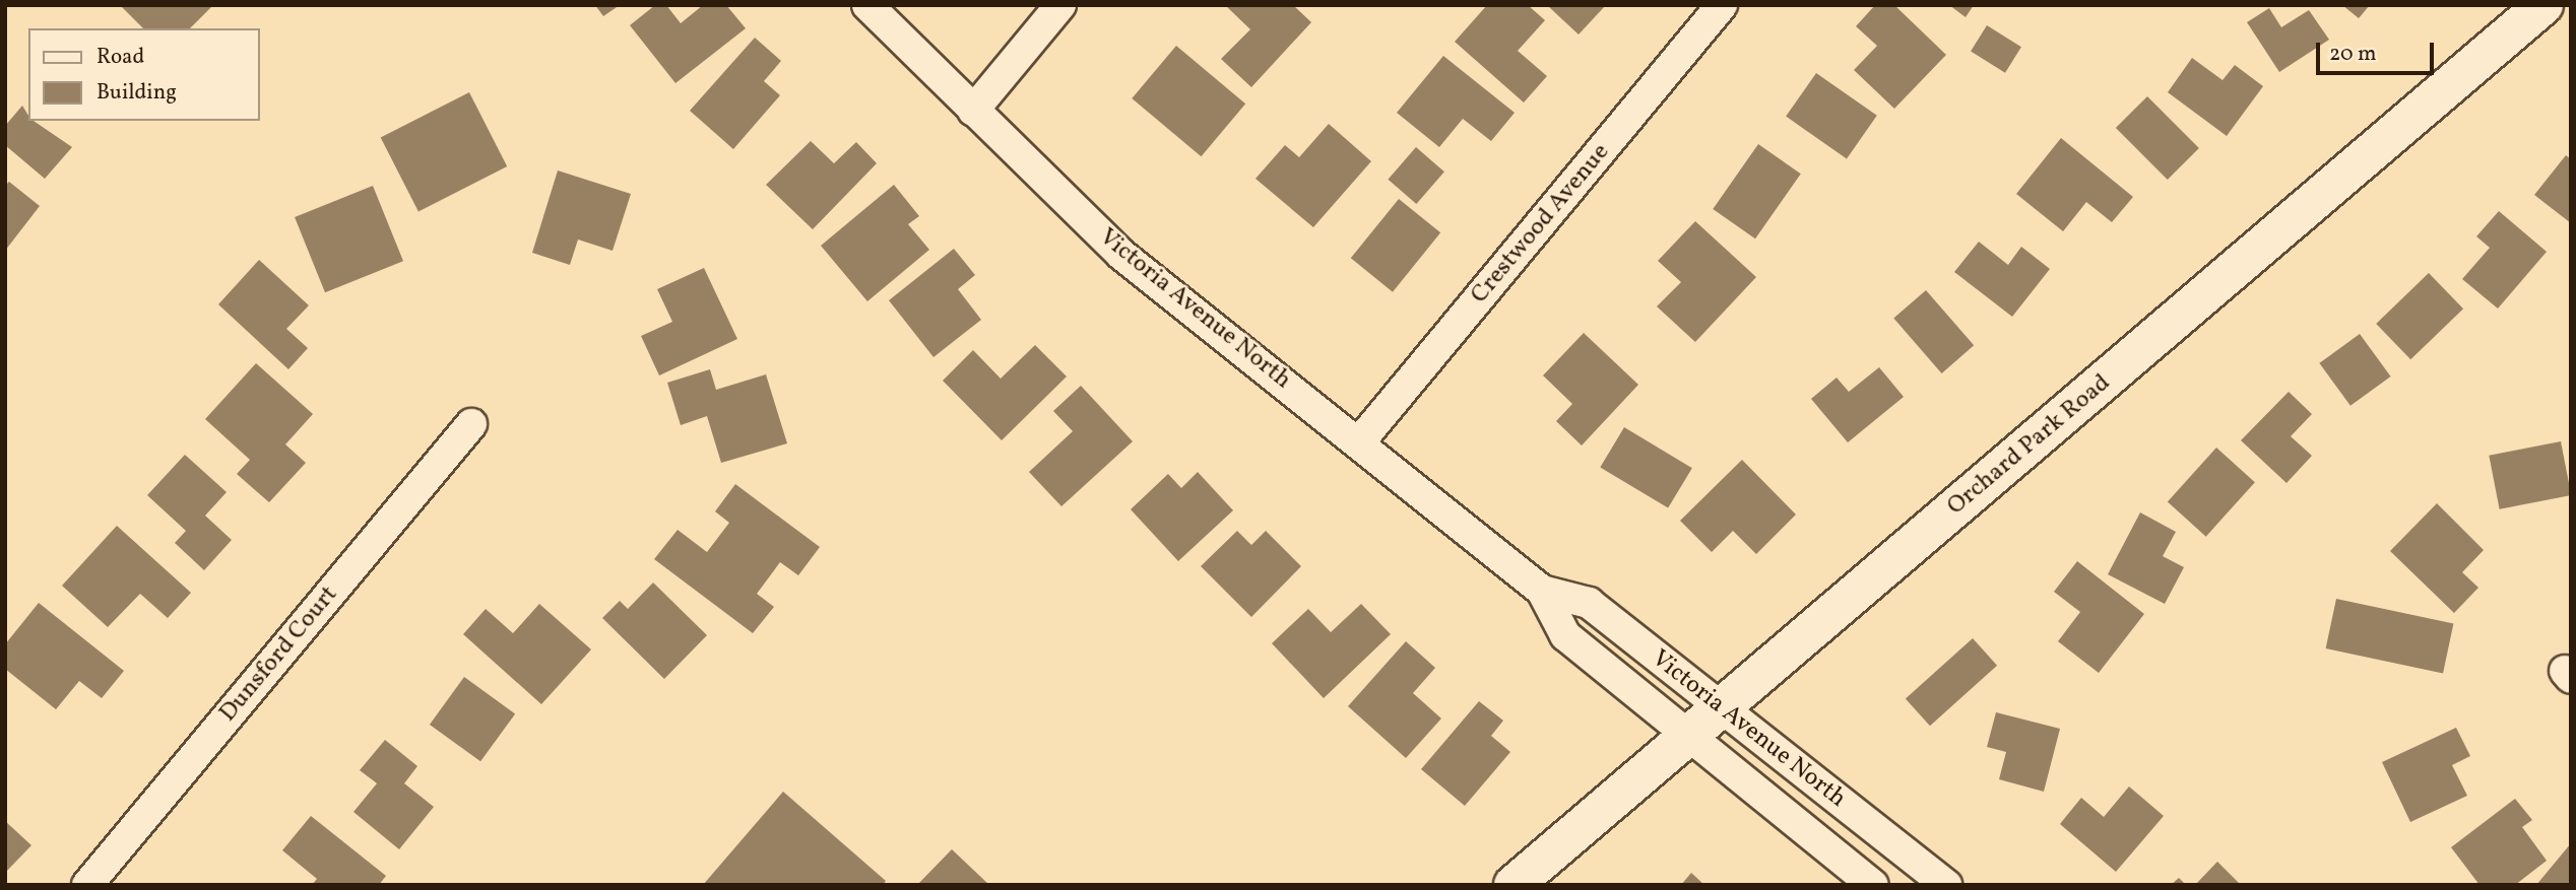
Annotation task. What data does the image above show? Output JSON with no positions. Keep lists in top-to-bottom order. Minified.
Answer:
{"streets":{"street":["Crestwood Avenue","Victoria Avenue North","Orchard Park Road","Dunsford Court"]},"crossings":[["Crestwood Avenue","Victoria Avenue North"],["Victoria Avenue North","Orchard Park Road"]],"legend":["Road","Building"],"scale_bar":"20 m"}
